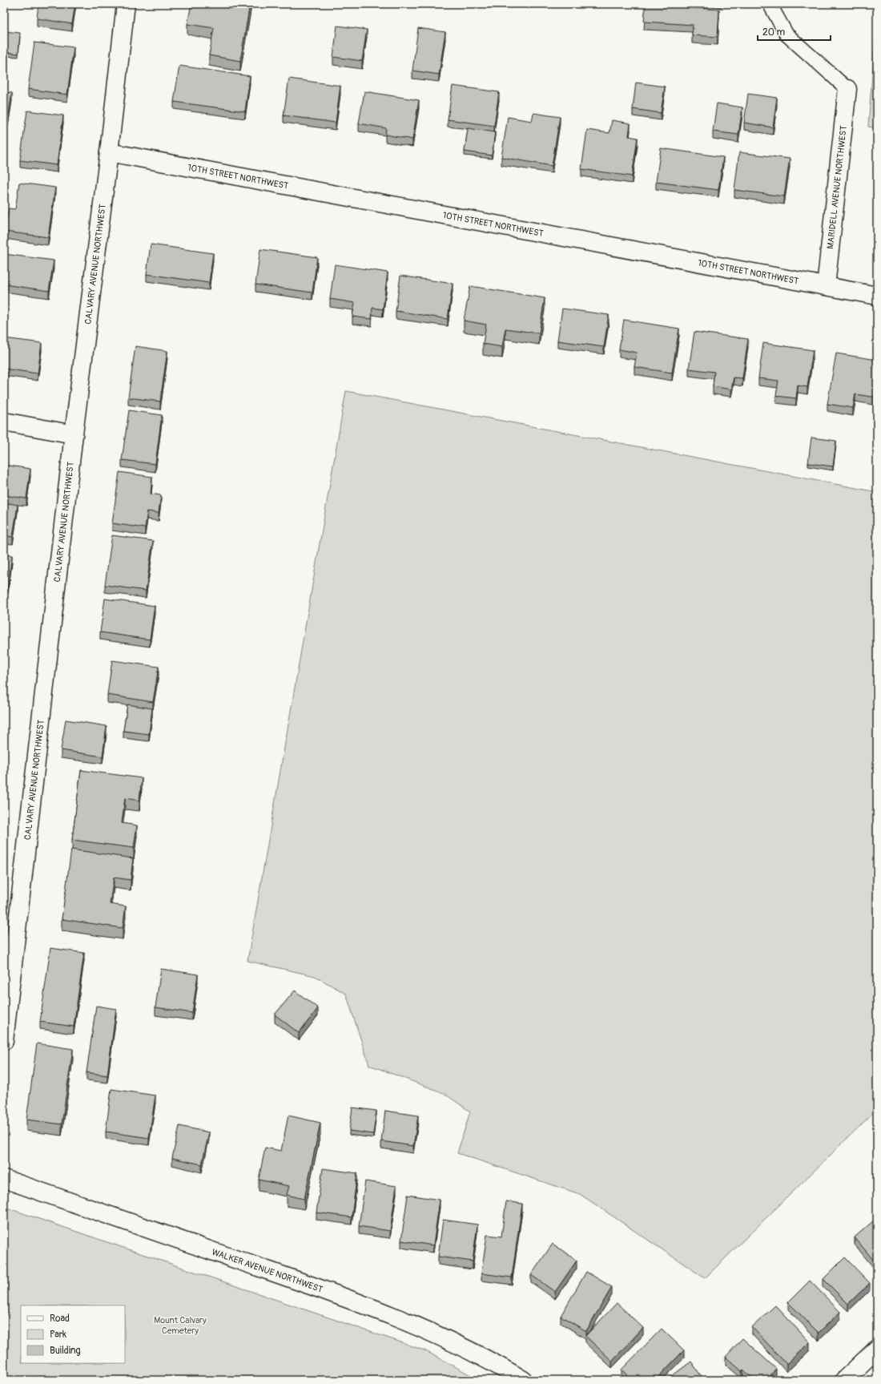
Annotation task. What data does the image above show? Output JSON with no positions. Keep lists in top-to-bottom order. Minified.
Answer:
{"streets":{"street":["10TH STREET NORTHWEST","MARIDELL AVENUE NORTHWEST","CALVARY AVENUE NORTHWEST","WALKER AVENUE NORTHWEST"]},"crossings":[["10TH STREET NORTHWEST","MARIDELL AVENUE NORTHWEST"],["10TH STREET NORTHWEST","CALVARY AVENUE NORTHWEST"]],"parks":["Mount Calvary Cemetery"],"legend":["Road","Park","Building"],"scale_bar":"20 m"}
